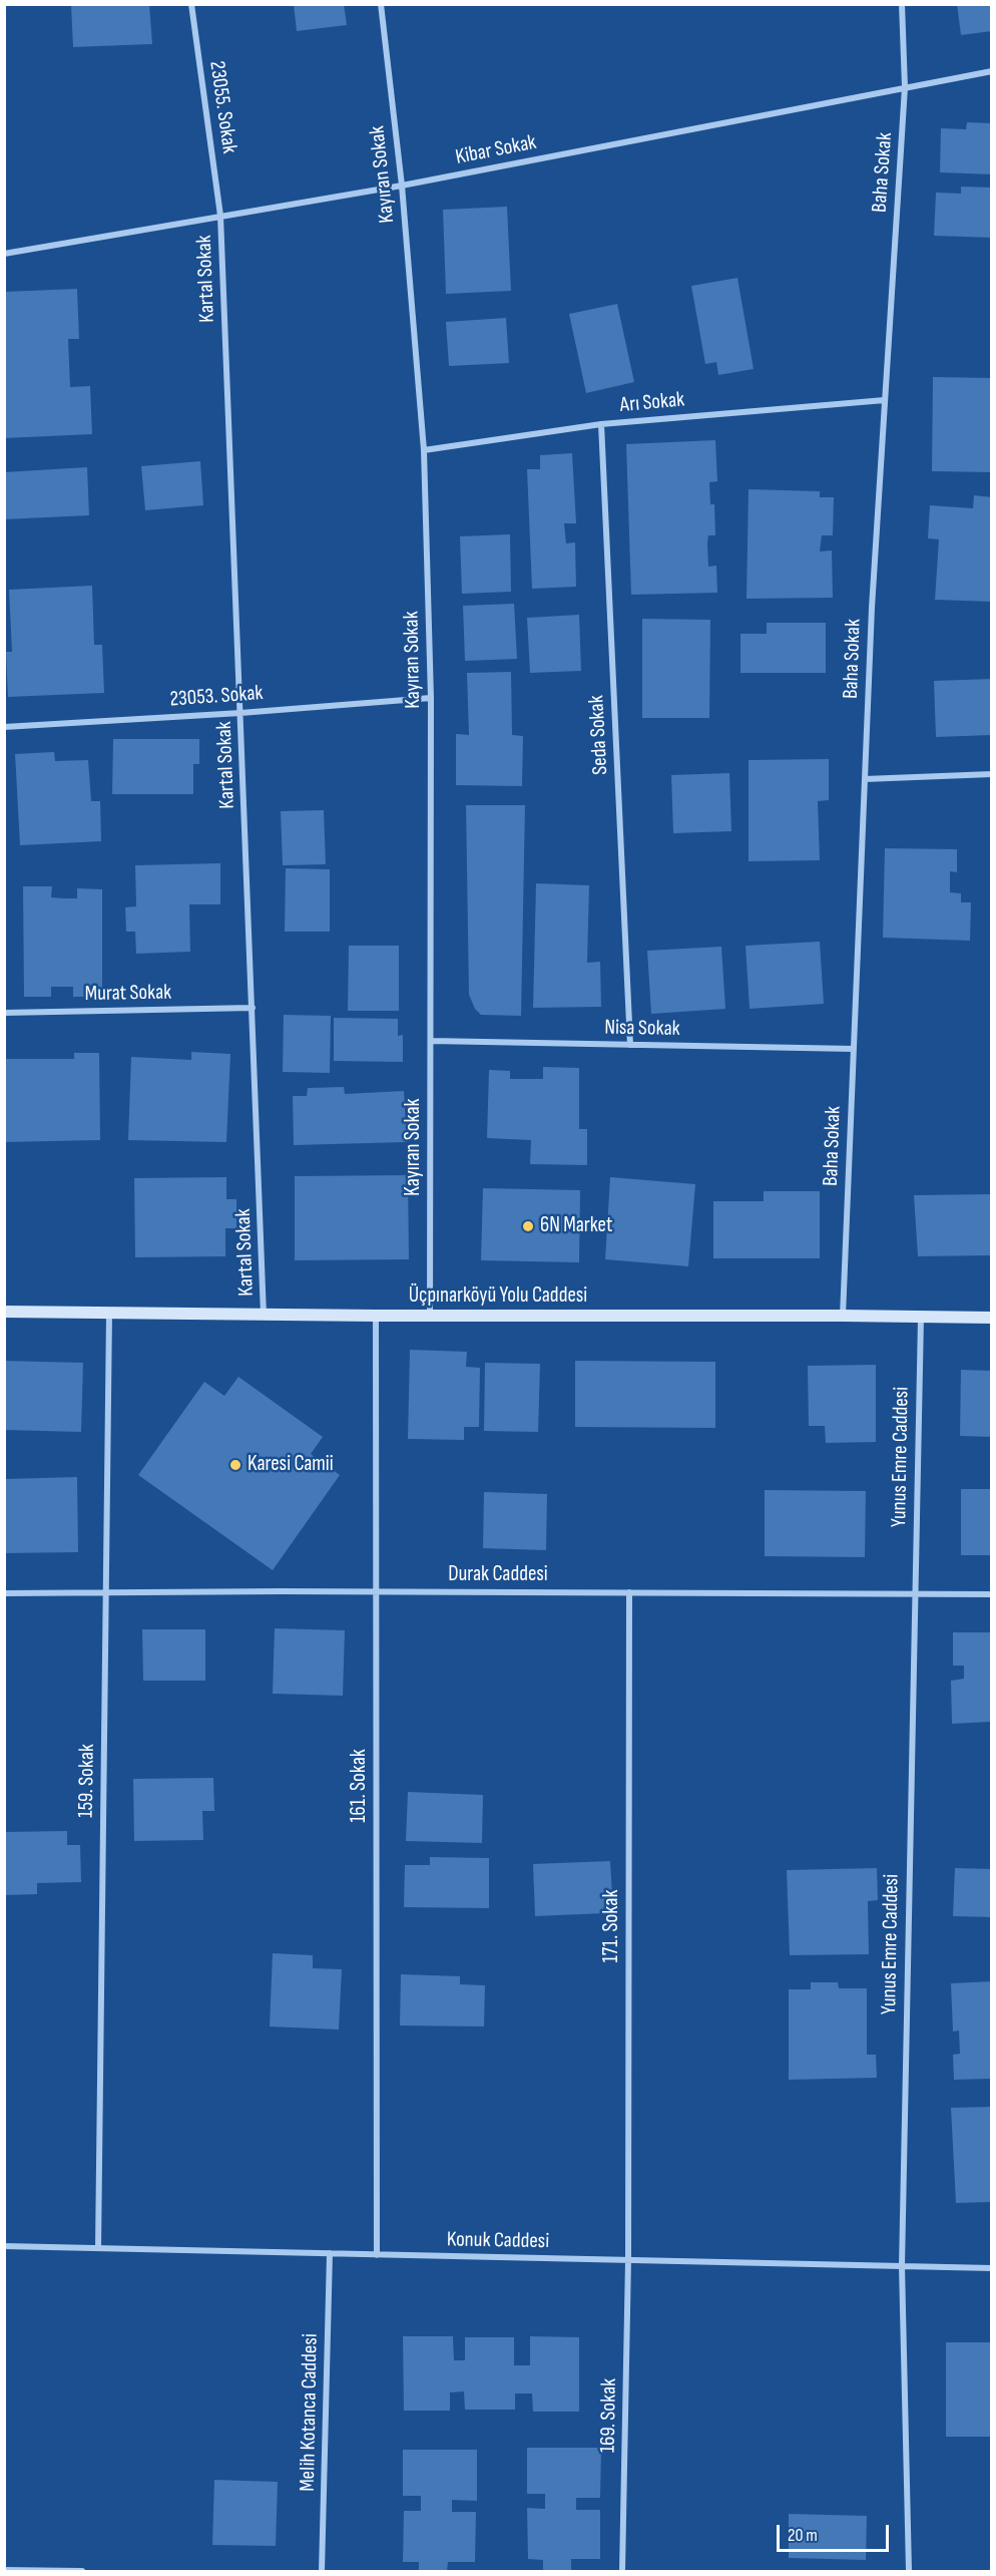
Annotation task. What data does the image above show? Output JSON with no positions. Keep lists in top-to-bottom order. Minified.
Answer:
{"streets":{"main road":["Üçpınarköyü Yolu Caddesi"],"street":["23055. Sokak","Kibar Sokak","Baha Sokak","Kayıran Sokak","Kartal Sokak","Arı Sokak","23053. Sokak","Seda Sokak","Murat Sokak","Nisa Sokak","Yunus Emre Caddesi","Durak Caddesi","159. Sokak","161. Sokak","171. Sokak","Konuk Caddesi","Melih Kotanca Caddesi","169. Sokak"]},"crossings":[["23055. Sokak","Kibar Sokak"],["23055. Sokak","Kartal Sokak"],["Kibar Sokak","Baha Sokak"],["Kibar Sokak","Kayıran Sokak"],["Kibar Sokak","Kartal Sokak"],["Baha Sokak","Arı Sokak"],["Baha Sokak","Nisa Sokak"],["Baha Sokak","Üçpınarköyü Yolu Caddesi"],["Kayıran Sokak","Arı Sokak"],["Kayıran Sokak","23053. Sokak"],["Kayıran Sokak","Nisa Sokak"],["Kayıran Sokak","Üçpınarköyü Yolu Caddesi"],["Kartal Sokak","23053. Sokak"],["Kartal Sokak","Murat Sokak"],["Kartal Sokak","Üçpınarköyü Yolu Caddesi"],["Arı Sokak","Seda Sokak"],["Seda Sokak","Nisa Sokak"],["Üçpınarköyü Yolu Caddesi","Yunus Emre Caddesi"],["Üçpınarköyü Yolu Caddesi","159. Sokak"],["Üçpınarköyü Yolu Caddesi","161. Sokak"],["Yunus Emre Caddesi","Durak Caddesi"],["Yunus Emre Caddesi","Konuk Caddesi"],["Durak Caddesi","159. Sokak"],["Durak Caddesi","161. Sokak"],["Durak Caddesi","171. Sokak"],["159. Sokak","Konuk Caddesi"],["161. Sokak","Konuk Caddesi"],["171. Sokak","Konuk Caddesi"],["171. Sokak","169. Sokak"],["Konuk Caddesi","Melih Kotanca Caddesi"],["Konuk Caddesi","169. Sokak"]],"places":["6N Market","Karesi Camii"],"scale_bar":"20 m"}
